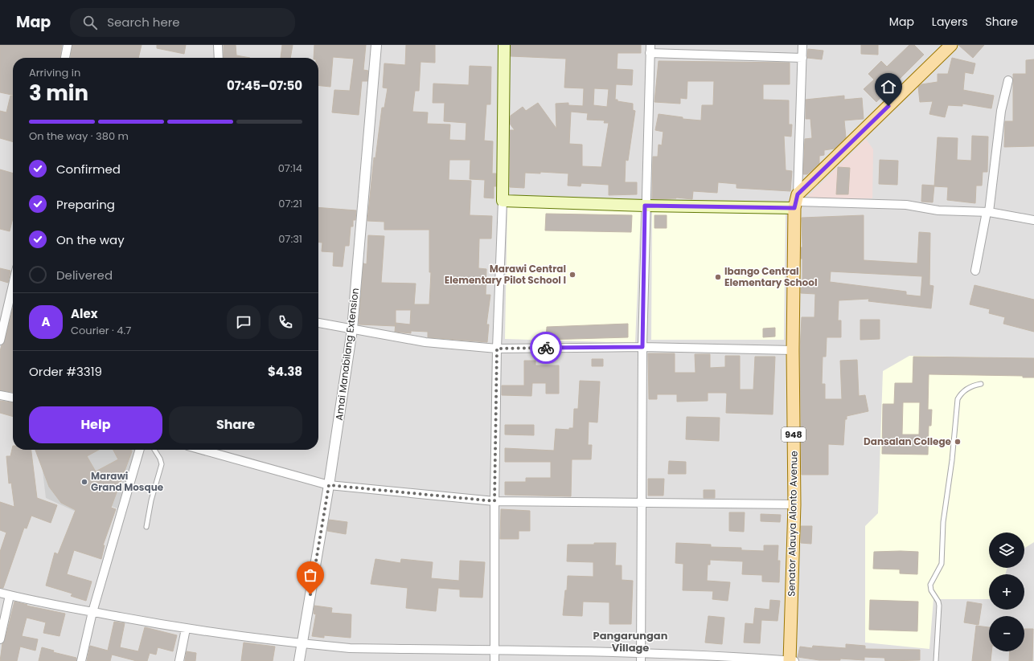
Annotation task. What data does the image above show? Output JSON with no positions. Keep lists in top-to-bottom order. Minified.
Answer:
{"streets":{"main road":["948","Senator Alauya Alonto Avenue"],"street":["Amai Manabilang Extension"]},"districts":["Pangarungan Village"],"places":["Marawi Central Elementary Pilot School I","Ibango Central Elementary School","Dansalan College","Marawi Grand Mosque"],"page":{"header":"Map","search":"Search here","nav":["Map","Layers","Share"],"heading":["3 min","Arriving in","07:45–07:50"],"panel":["Alex","Courier · 4.7","Order #3319","$4.38"],"bar":"On the way · 380 m","list":[["Confirmed","07:14"],["Preparing","07:21"],["On the way","07:31"],"Delivered"],"round":"A","buttons":["Help","Share"],"map_buttons":["+","−"]}}
